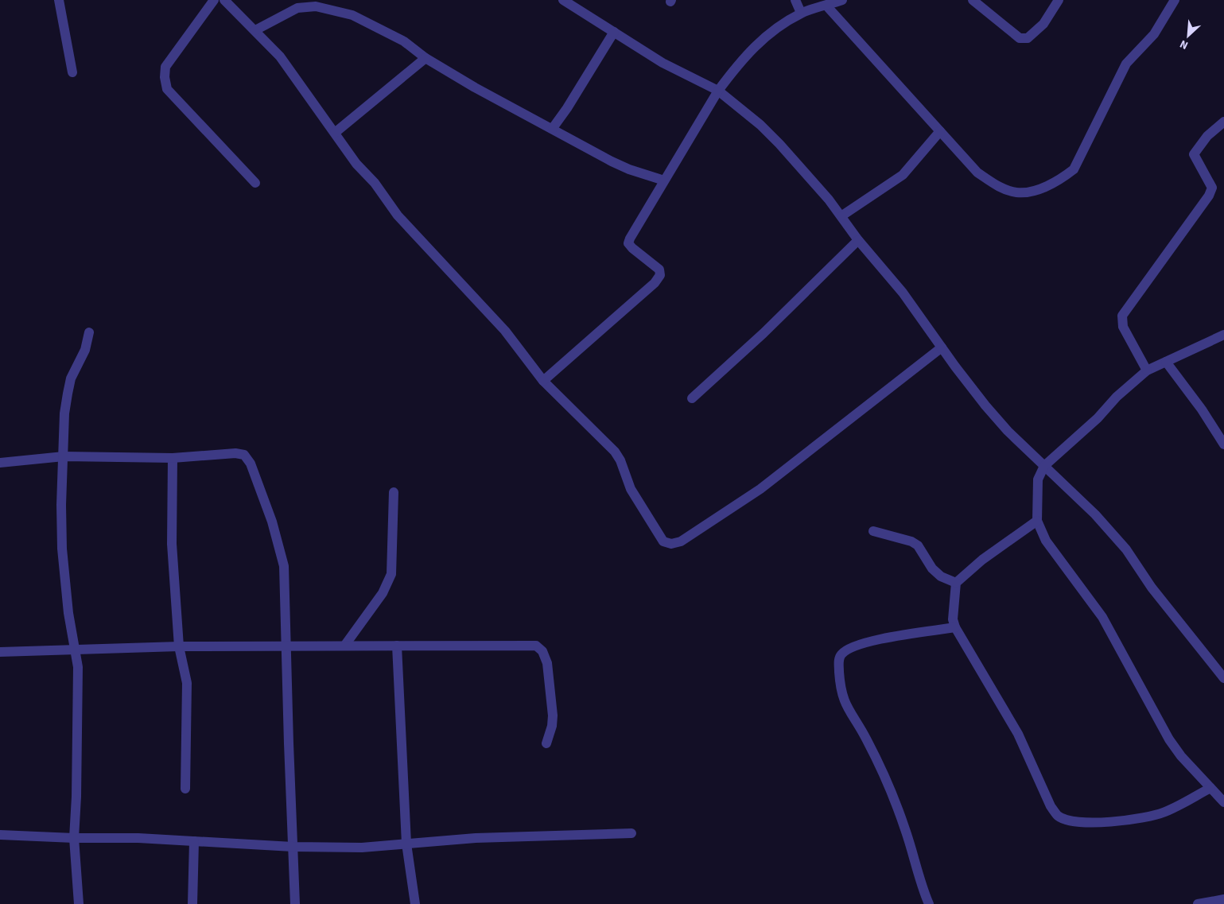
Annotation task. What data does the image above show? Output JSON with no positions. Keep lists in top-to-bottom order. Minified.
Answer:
{"north":"bottom left"}
